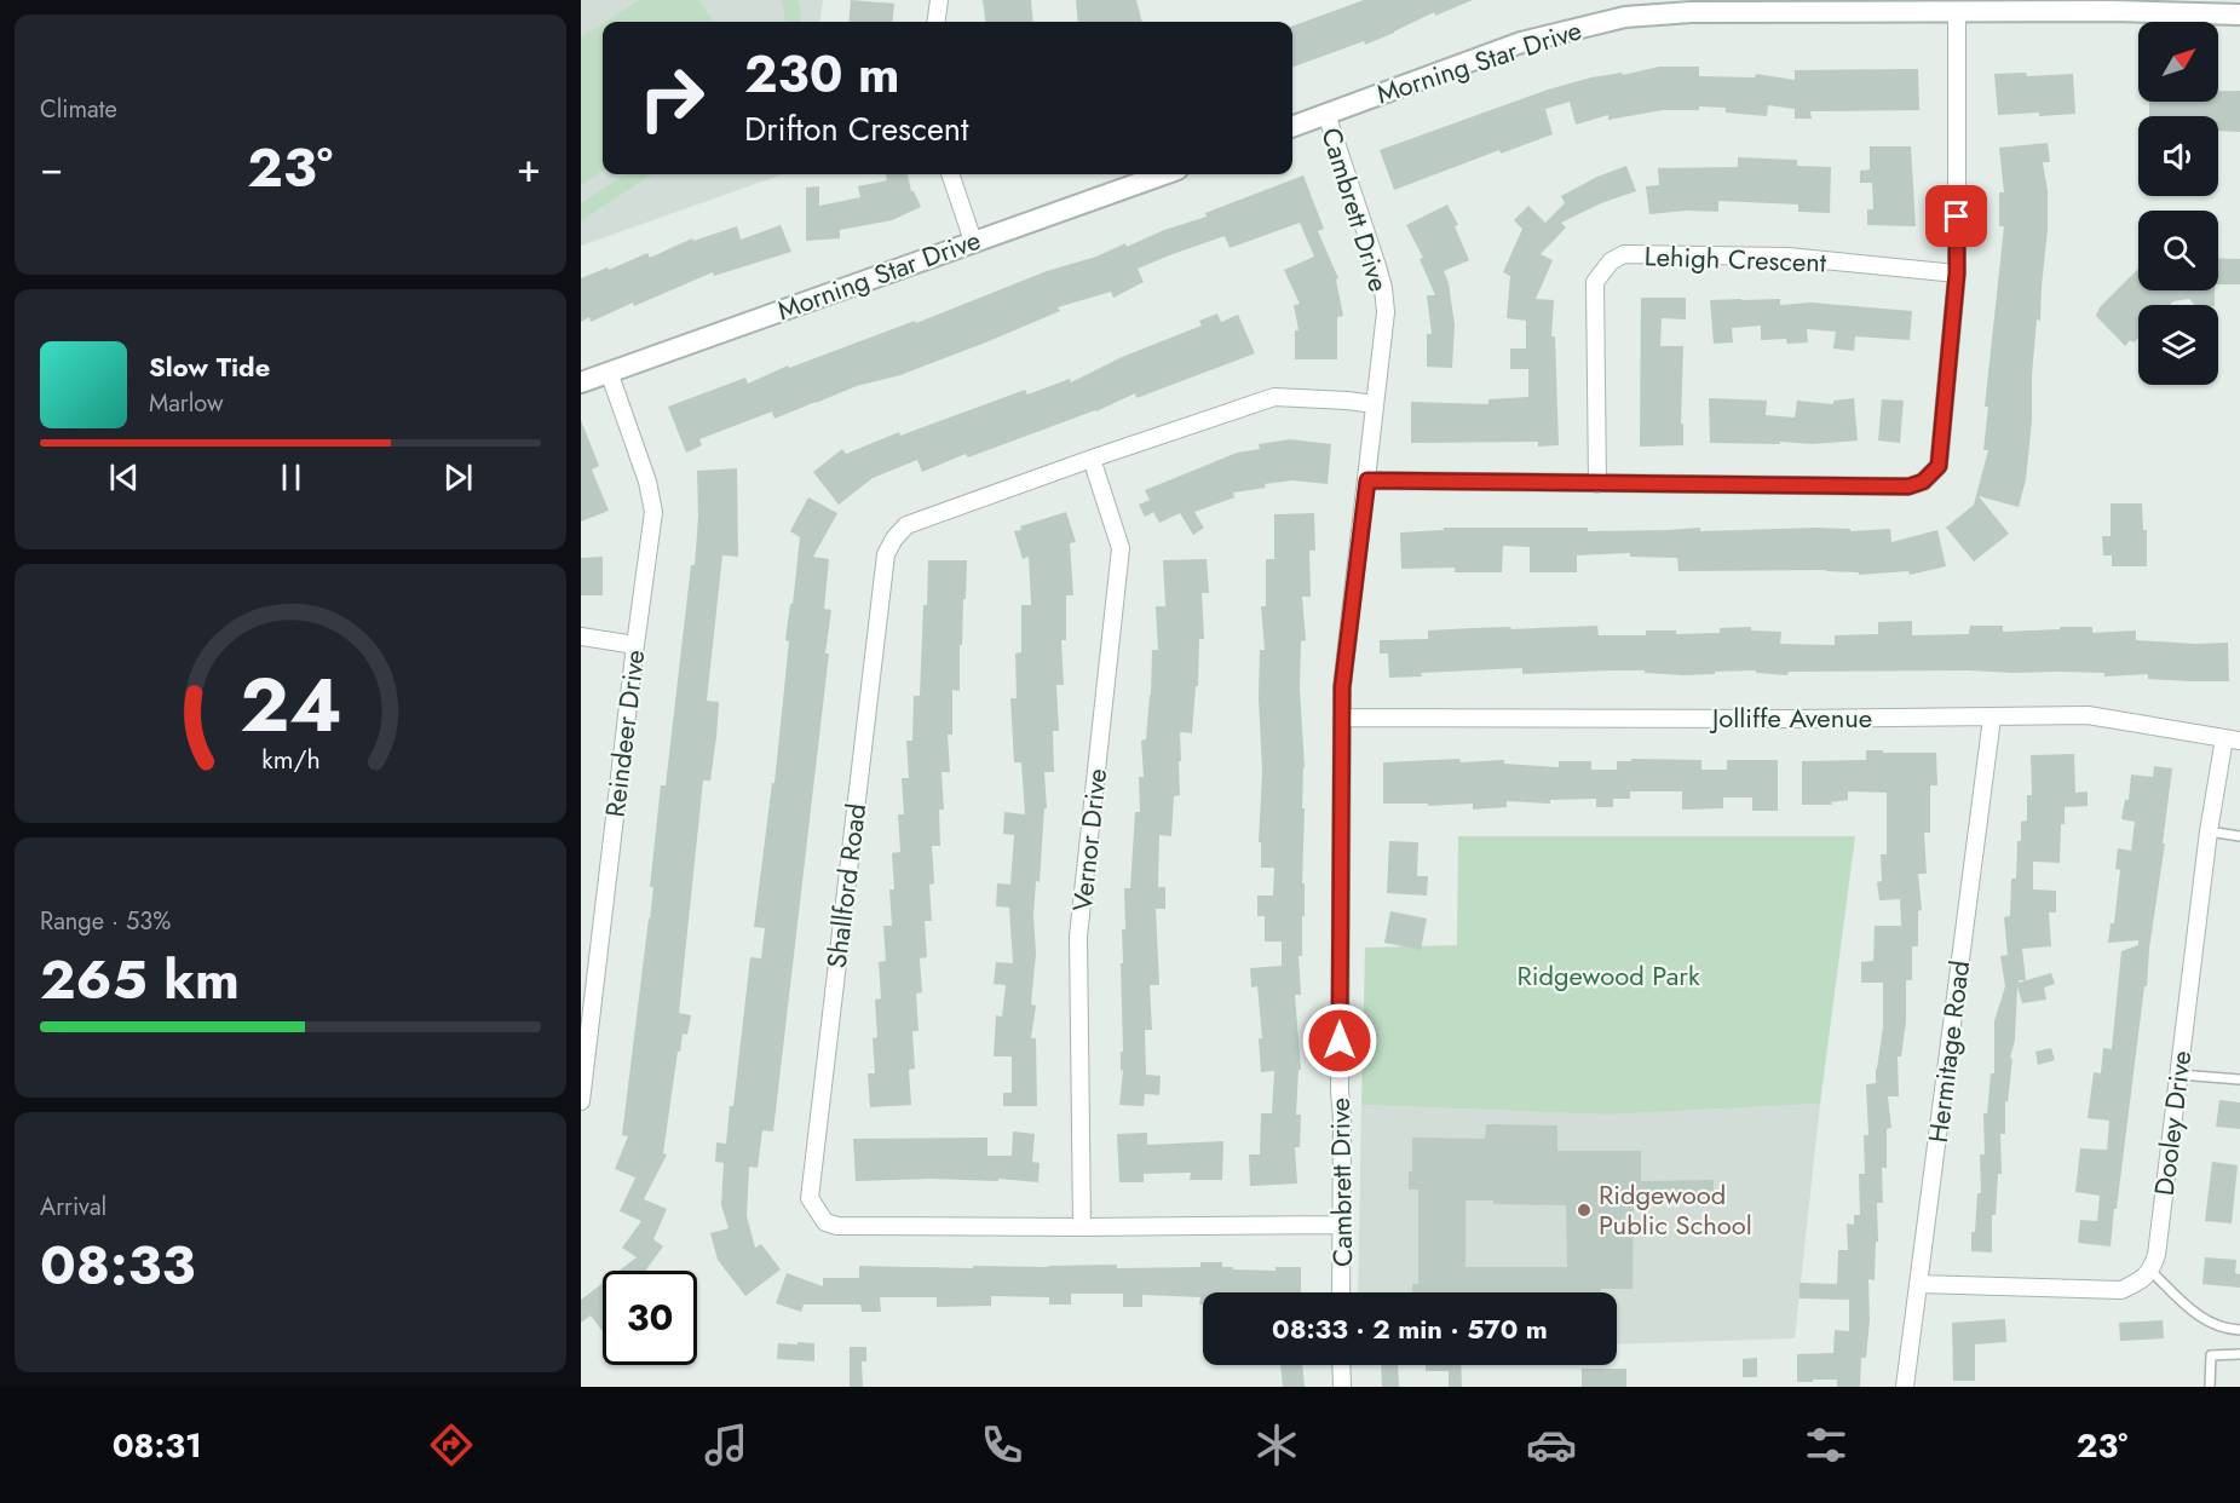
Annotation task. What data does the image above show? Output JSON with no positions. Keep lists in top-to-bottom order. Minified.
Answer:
{"streets":{"street":["Morning Star Drive","Cambrett Drive","Lehigh Crescent","Jolliffe Avenue","Reindeer Drive","Vernor Drive","Shallford Road","Hermitage Road","Dooley Drive"]},"crossings":[["Morning Star Drive","Cambrett Drive"],["Morning Star Drive","Reindeer Drive"],["Cambrett Drive","Jolliffe Avenue"],["Cambrett Drive","Shallford Road"],["Jolliffe Avenue","Hermitage Road"],["Jolliffe Avenue","Dooley Drive"],["Vernor Drive","Shallford Road"]],"parks":["Ridgewood Park"],"places":["Ridgewood Public School"],"north":"top right","page":{"tile":["Climate",["Range · 53%","265 km"],["Arrival","08:33"]],"turn":["230 m","Drifton Crescent"],"heat":["−","23°","+"],"song":["Slow Tide","Marlow"],"limit":"30","trip":"08:33 · 2 min · 570 m","tabs":["08:31","23°"],"gauge":["24","km/h"]}}
